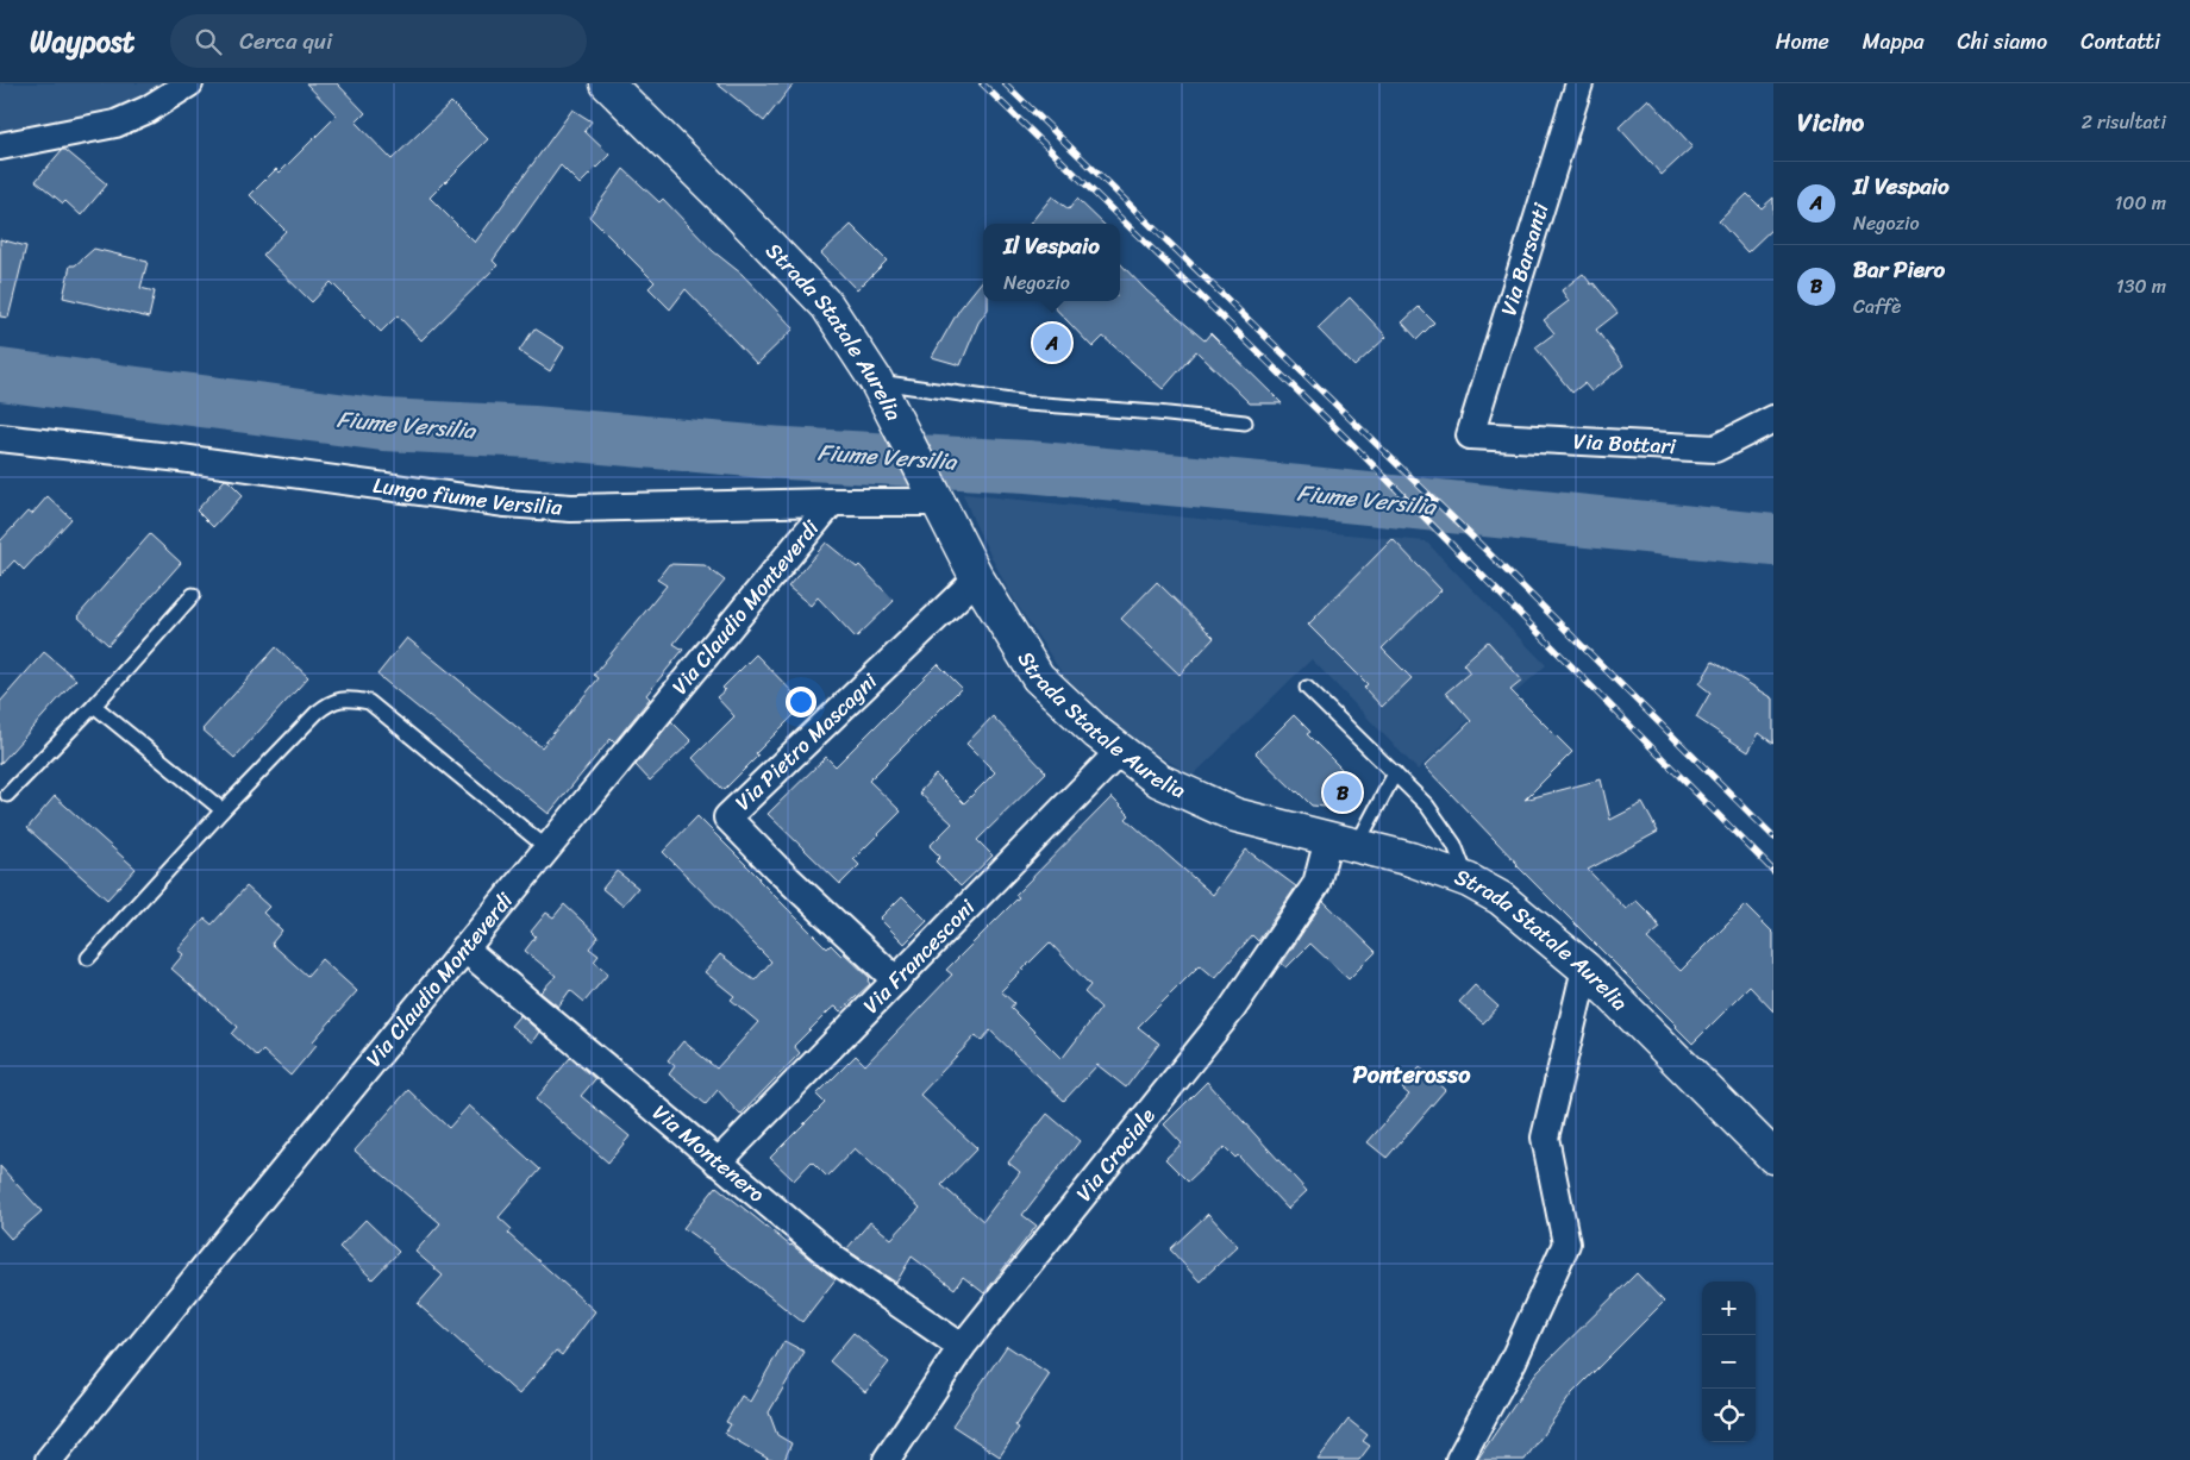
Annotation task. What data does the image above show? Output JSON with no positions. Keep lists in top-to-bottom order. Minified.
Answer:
{"streets":{"main road":["Strada Statale Aurelia"],"street":["Via Barsanti","Via Bottari","Lungo fiume Versilia","Via Claudio Monteverdi","Via Pietro Mascagni","Via Francesconi","Via Montenero","Via Crociale"]},"crossings":[["Via Barsanti","Via Bottari"],["Strada Statale Aurelia","Lungo fiume Versilia"],["Strada Statale Aurelia","Via Pietro Mascagni"],["Strada Statale Aurelia","Via Francesconi"],["Strada Statale Aurelia","Via Crociale"],["Lungo fiume Versilia","Via Claudio Monteverdi"],["Via Claudio Monteverdi","Via Montenero"],["Via Pietro Mascagni","Via Francesconi"],["Via Francesconi","Via Montenero"],["Via Montenero","Via Crociale"]],"districts":["Ponterosso"],"water":["Fiume Versilia"],"page":{"header":"Waypost","search":"Cerca qui","nav":["Home","Mappa","Chi siamo","Contatti"],"heading":["Vicino","2 risultati"],"list":[{"mark":"A","name":"Il Vespaio","note":"Negozio","value":"100 m"},{"mark":"B","name":"Bar Piero","note":"Caffè","value":"130 m"}],"popup":["Il Vespaio","Negozio"],"pins":["A","B"],"map_buttons":["+","−"]}}
